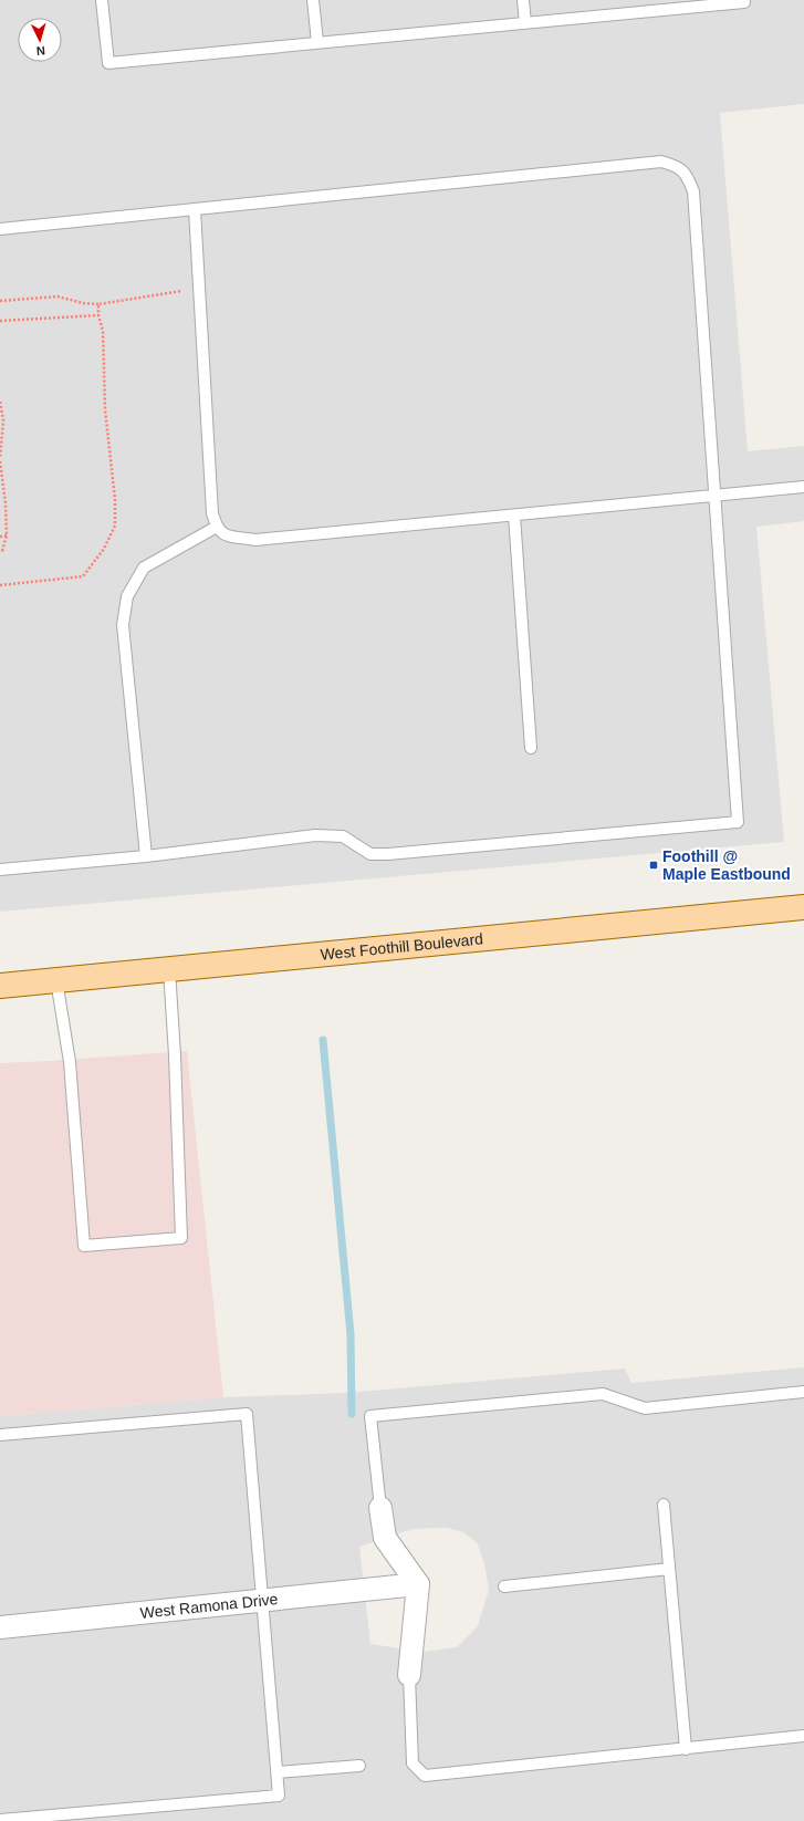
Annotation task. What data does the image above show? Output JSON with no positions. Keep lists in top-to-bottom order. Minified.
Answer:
{"streets":{"main road":["West Foothill Boulevard"],"street":["West Ramona Drive"]},"places":{"transit":["Foothill @ Maple Eastbound"]},"north":"bottom"}
